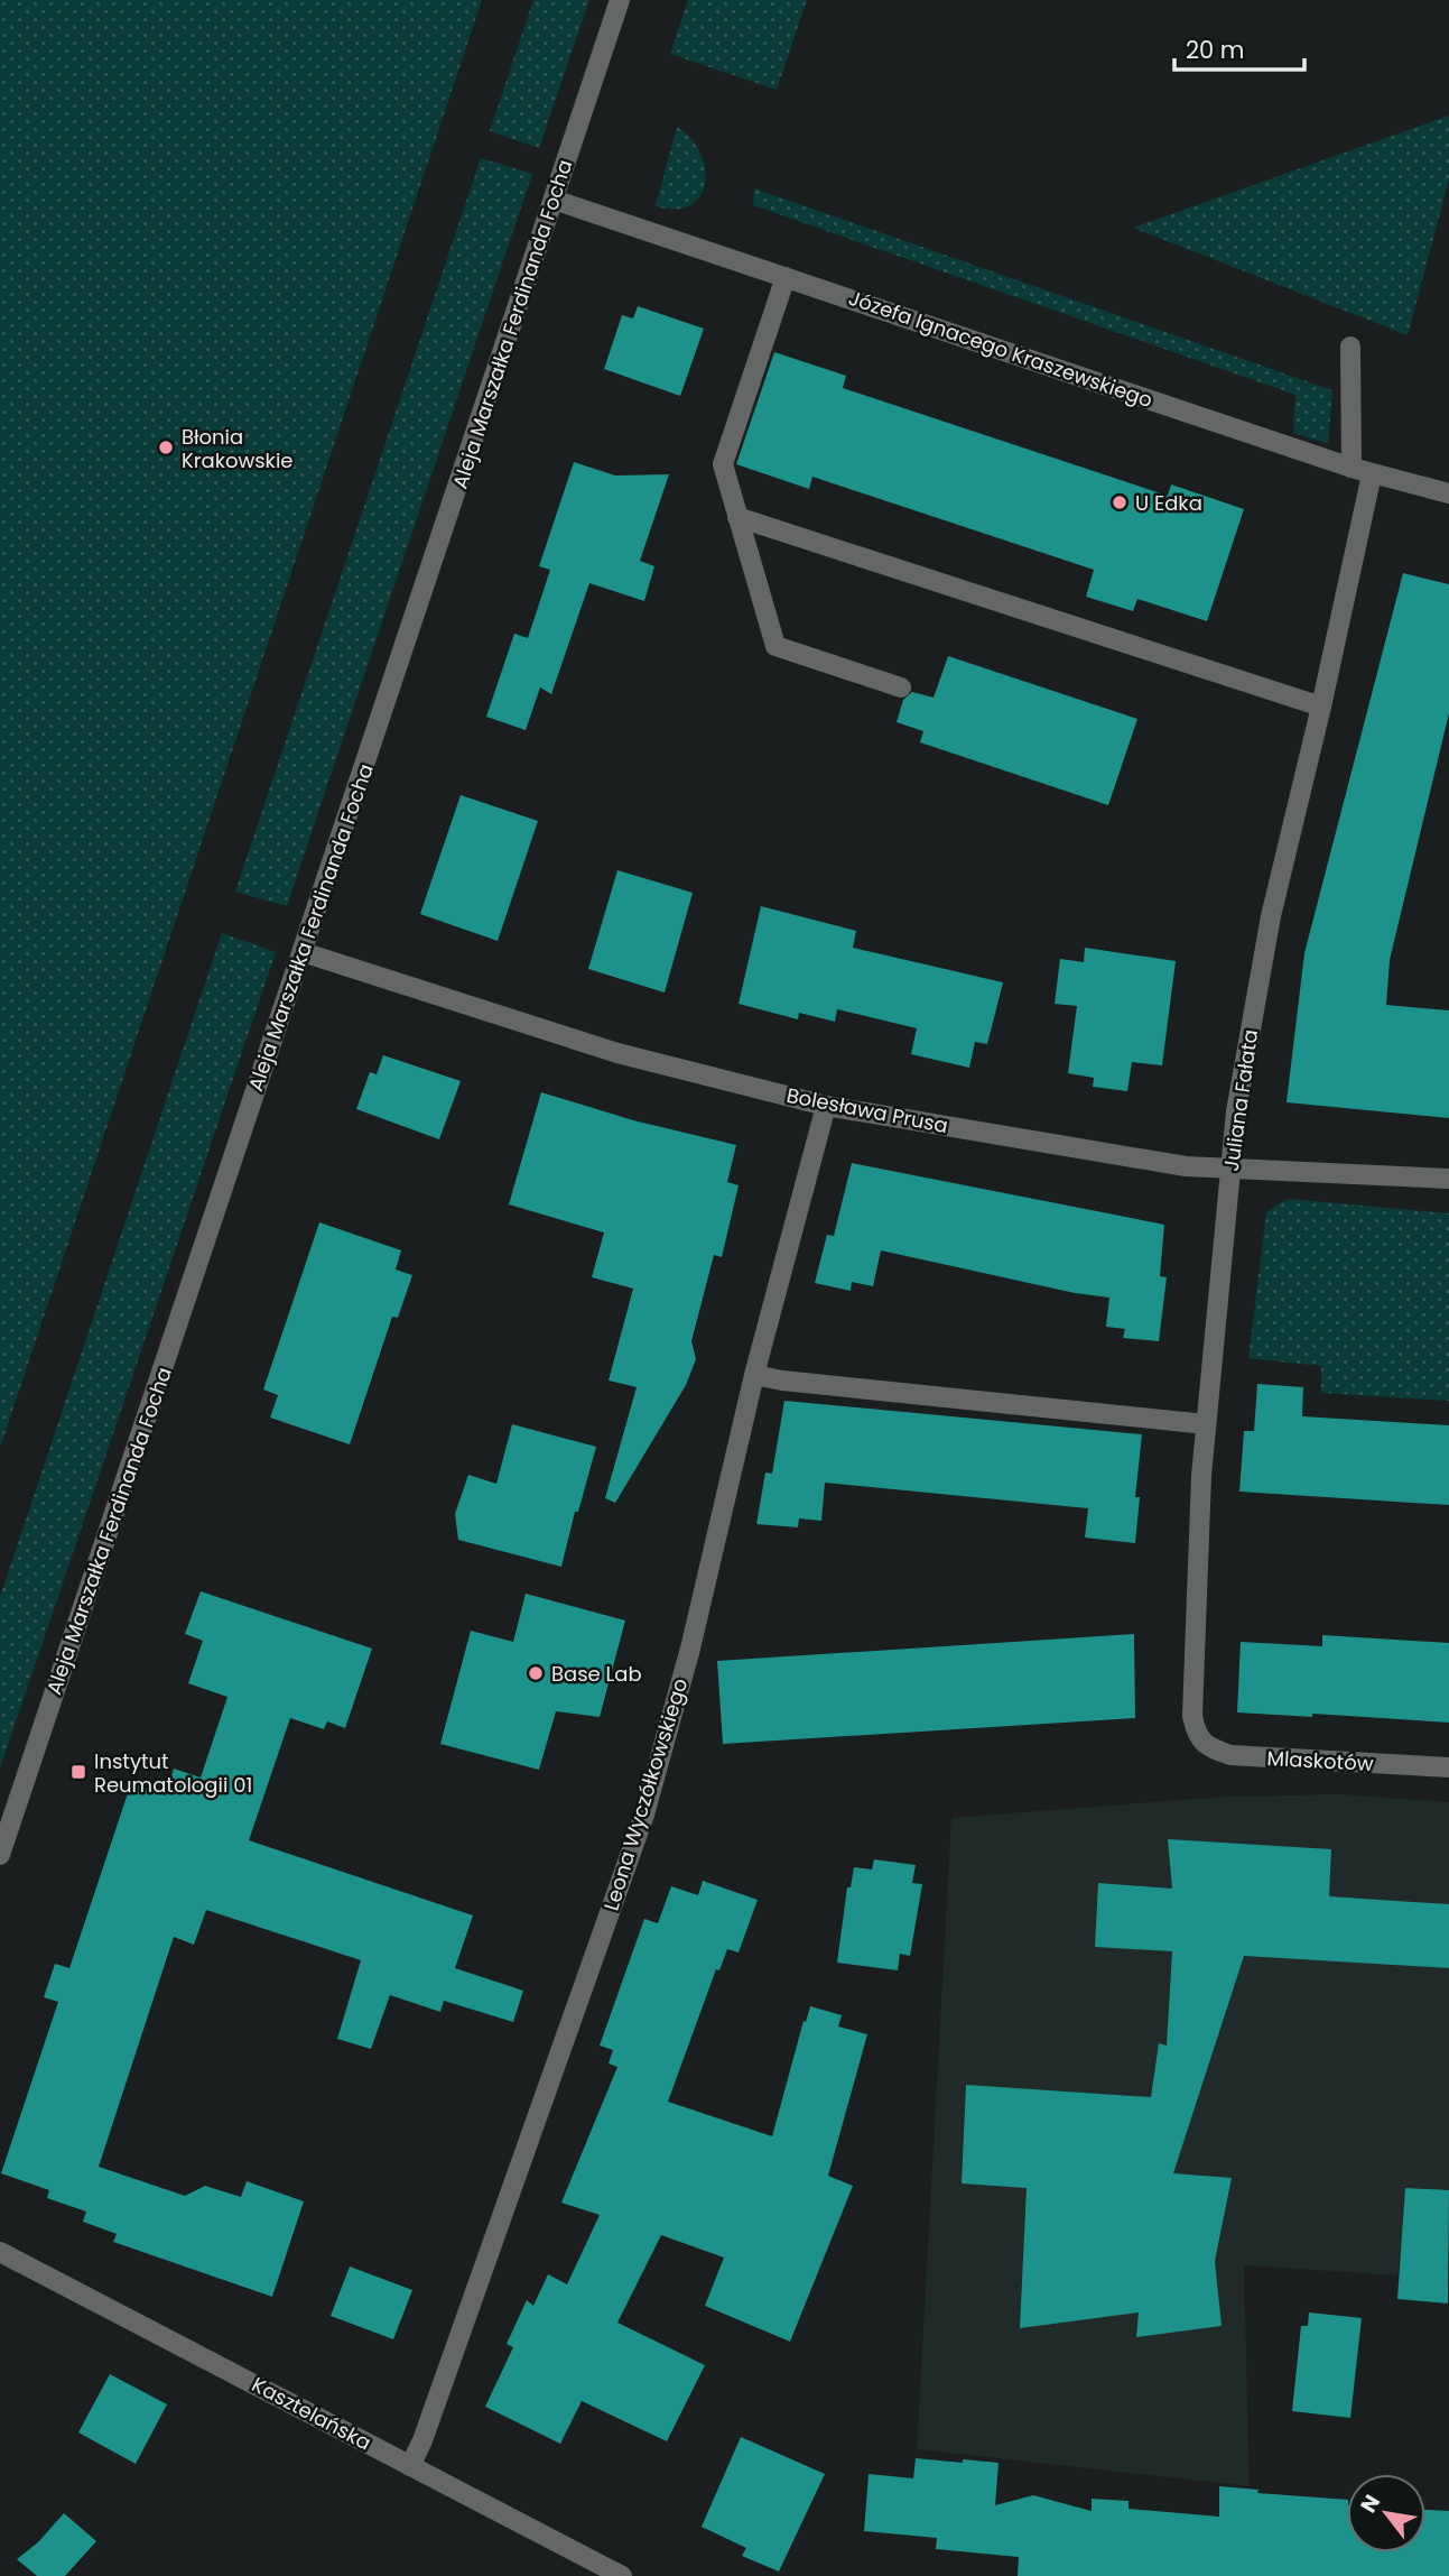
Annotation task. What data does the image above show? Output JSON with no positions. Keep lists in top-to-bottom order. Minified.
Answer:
{"streets":{"street":["Aleja Marszałka Ferdinanda Focha","Józefa Ignacego Kraszewskiego","Juliana Fałata","Bolesława Prusa","Mlaskotów","Leona Wyczółkowskiego","Kasztelańska"]},"crossings":[["Aleja Marszałka Ferdinanda Focha","Józefa Ignacego Kraszewskiego"],["Aleja Marszałka Ferdinanda Focha","Bolesława Prusa"],["Józefa Ignacego Kraszewskiego","Juliana Fałata"],["Juliana Fałata","Bolesława Prusa"],["Juliana Fałata","Mlaskotów"],["Bolesława Prusa","Leona Wyczółkowskiego"],["Leona Wyczółkowskiego","Kasztelańska"]],"places":{"other":["Błonia Krakowskie","U Edka","Base Lab"],"transit":["Instytut Reumatologii 01"]},"scale_bar":"20 m","north":"top left"}
